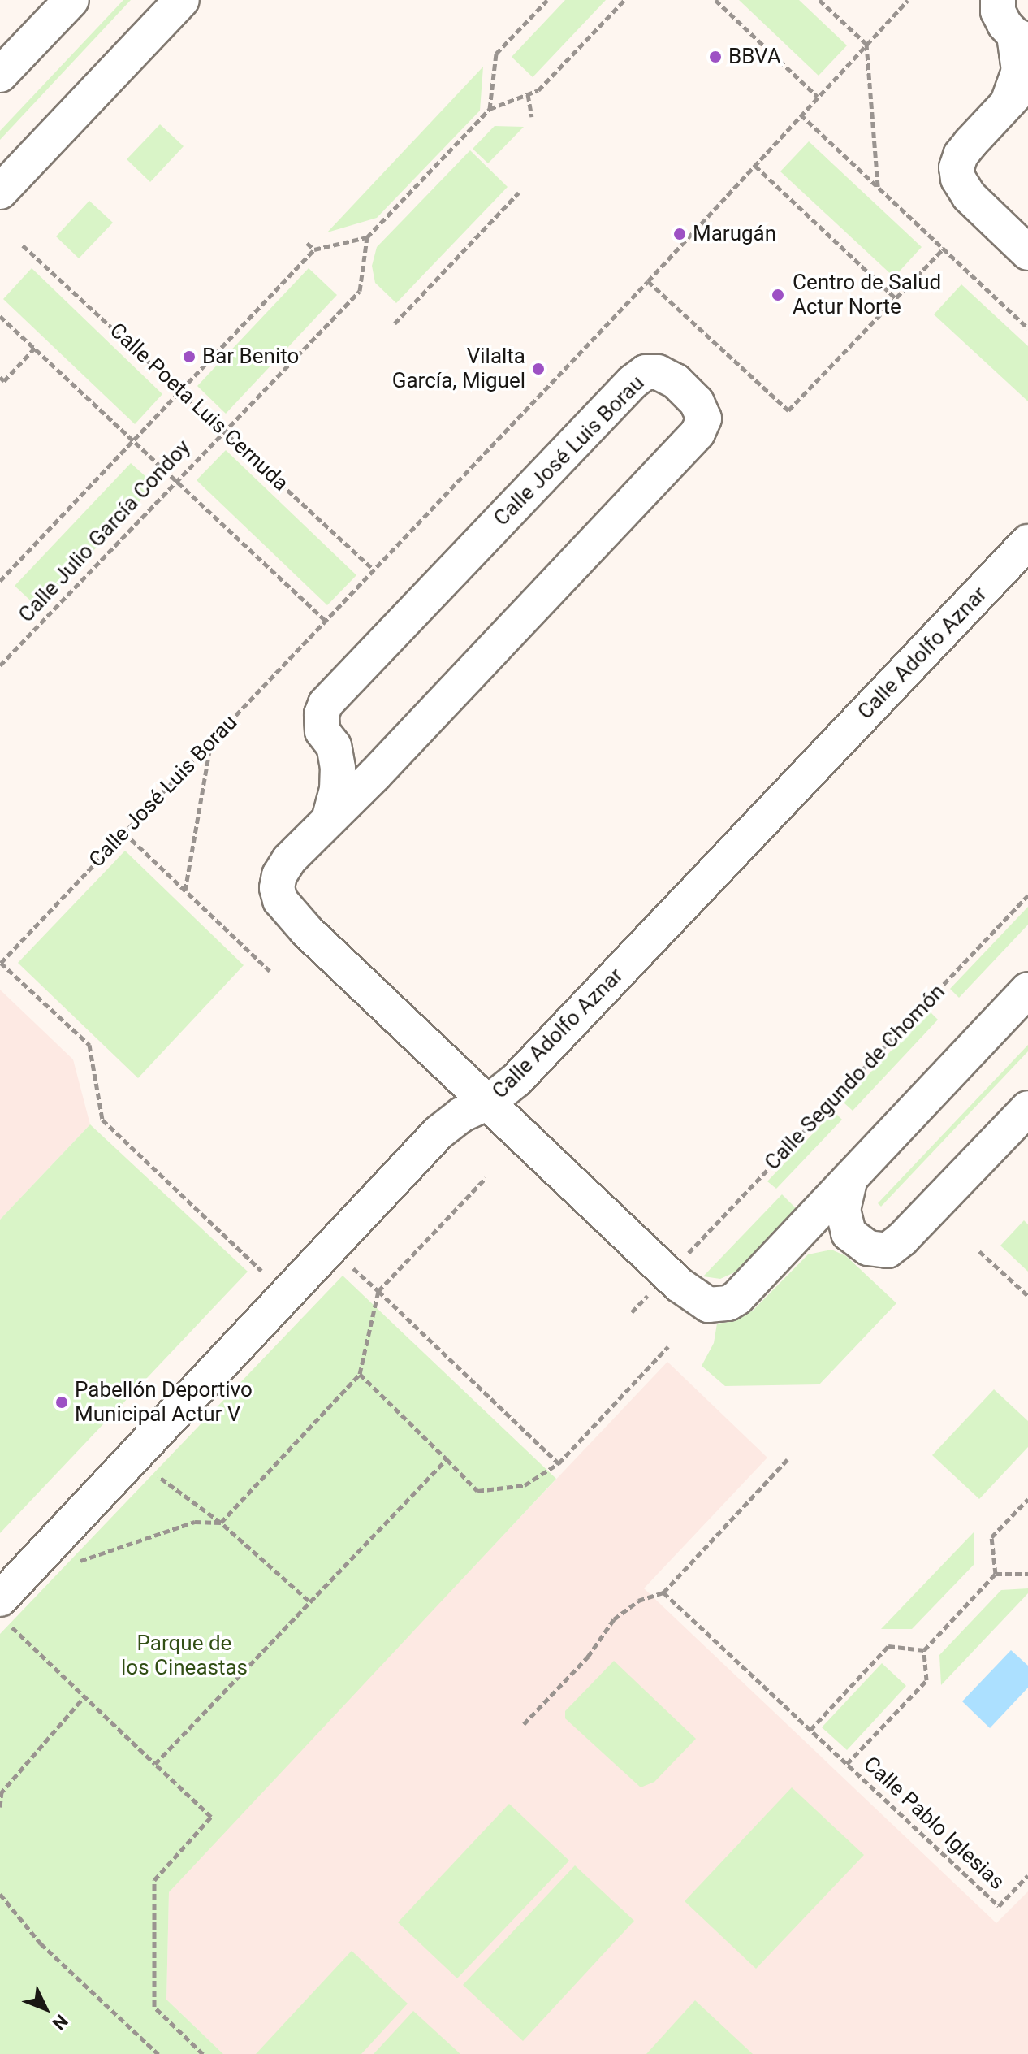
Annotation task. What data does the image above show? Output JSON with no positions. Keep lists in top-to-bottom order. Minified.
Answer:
{"streets":{"street":["Calle José Luis Borau","Calle Adolfo Aznar"],"path":["Calle Poeta Luis Cernuda","Calle Julio García Condoy","Calle Segundo de Chomón","Calle Pablo Iglesias"]},"crossings":[["Calle Poeta Luis Cernuda","Calle José Luis Borau"],["Calle Poeta Luis Cernuda","Calle Julio García Condoy"],["Calle José Luis Borau","Calle Adolfo Aznar"]],"parks":["Parque de los Cineastas"],"places":["BBVA","Marugán","Centro de Salud Actur Norte","Bar Benito","Vilalta García, Miguel","Pabellón Deportivo Municipal Actur V"],"north":"bottom right"}
